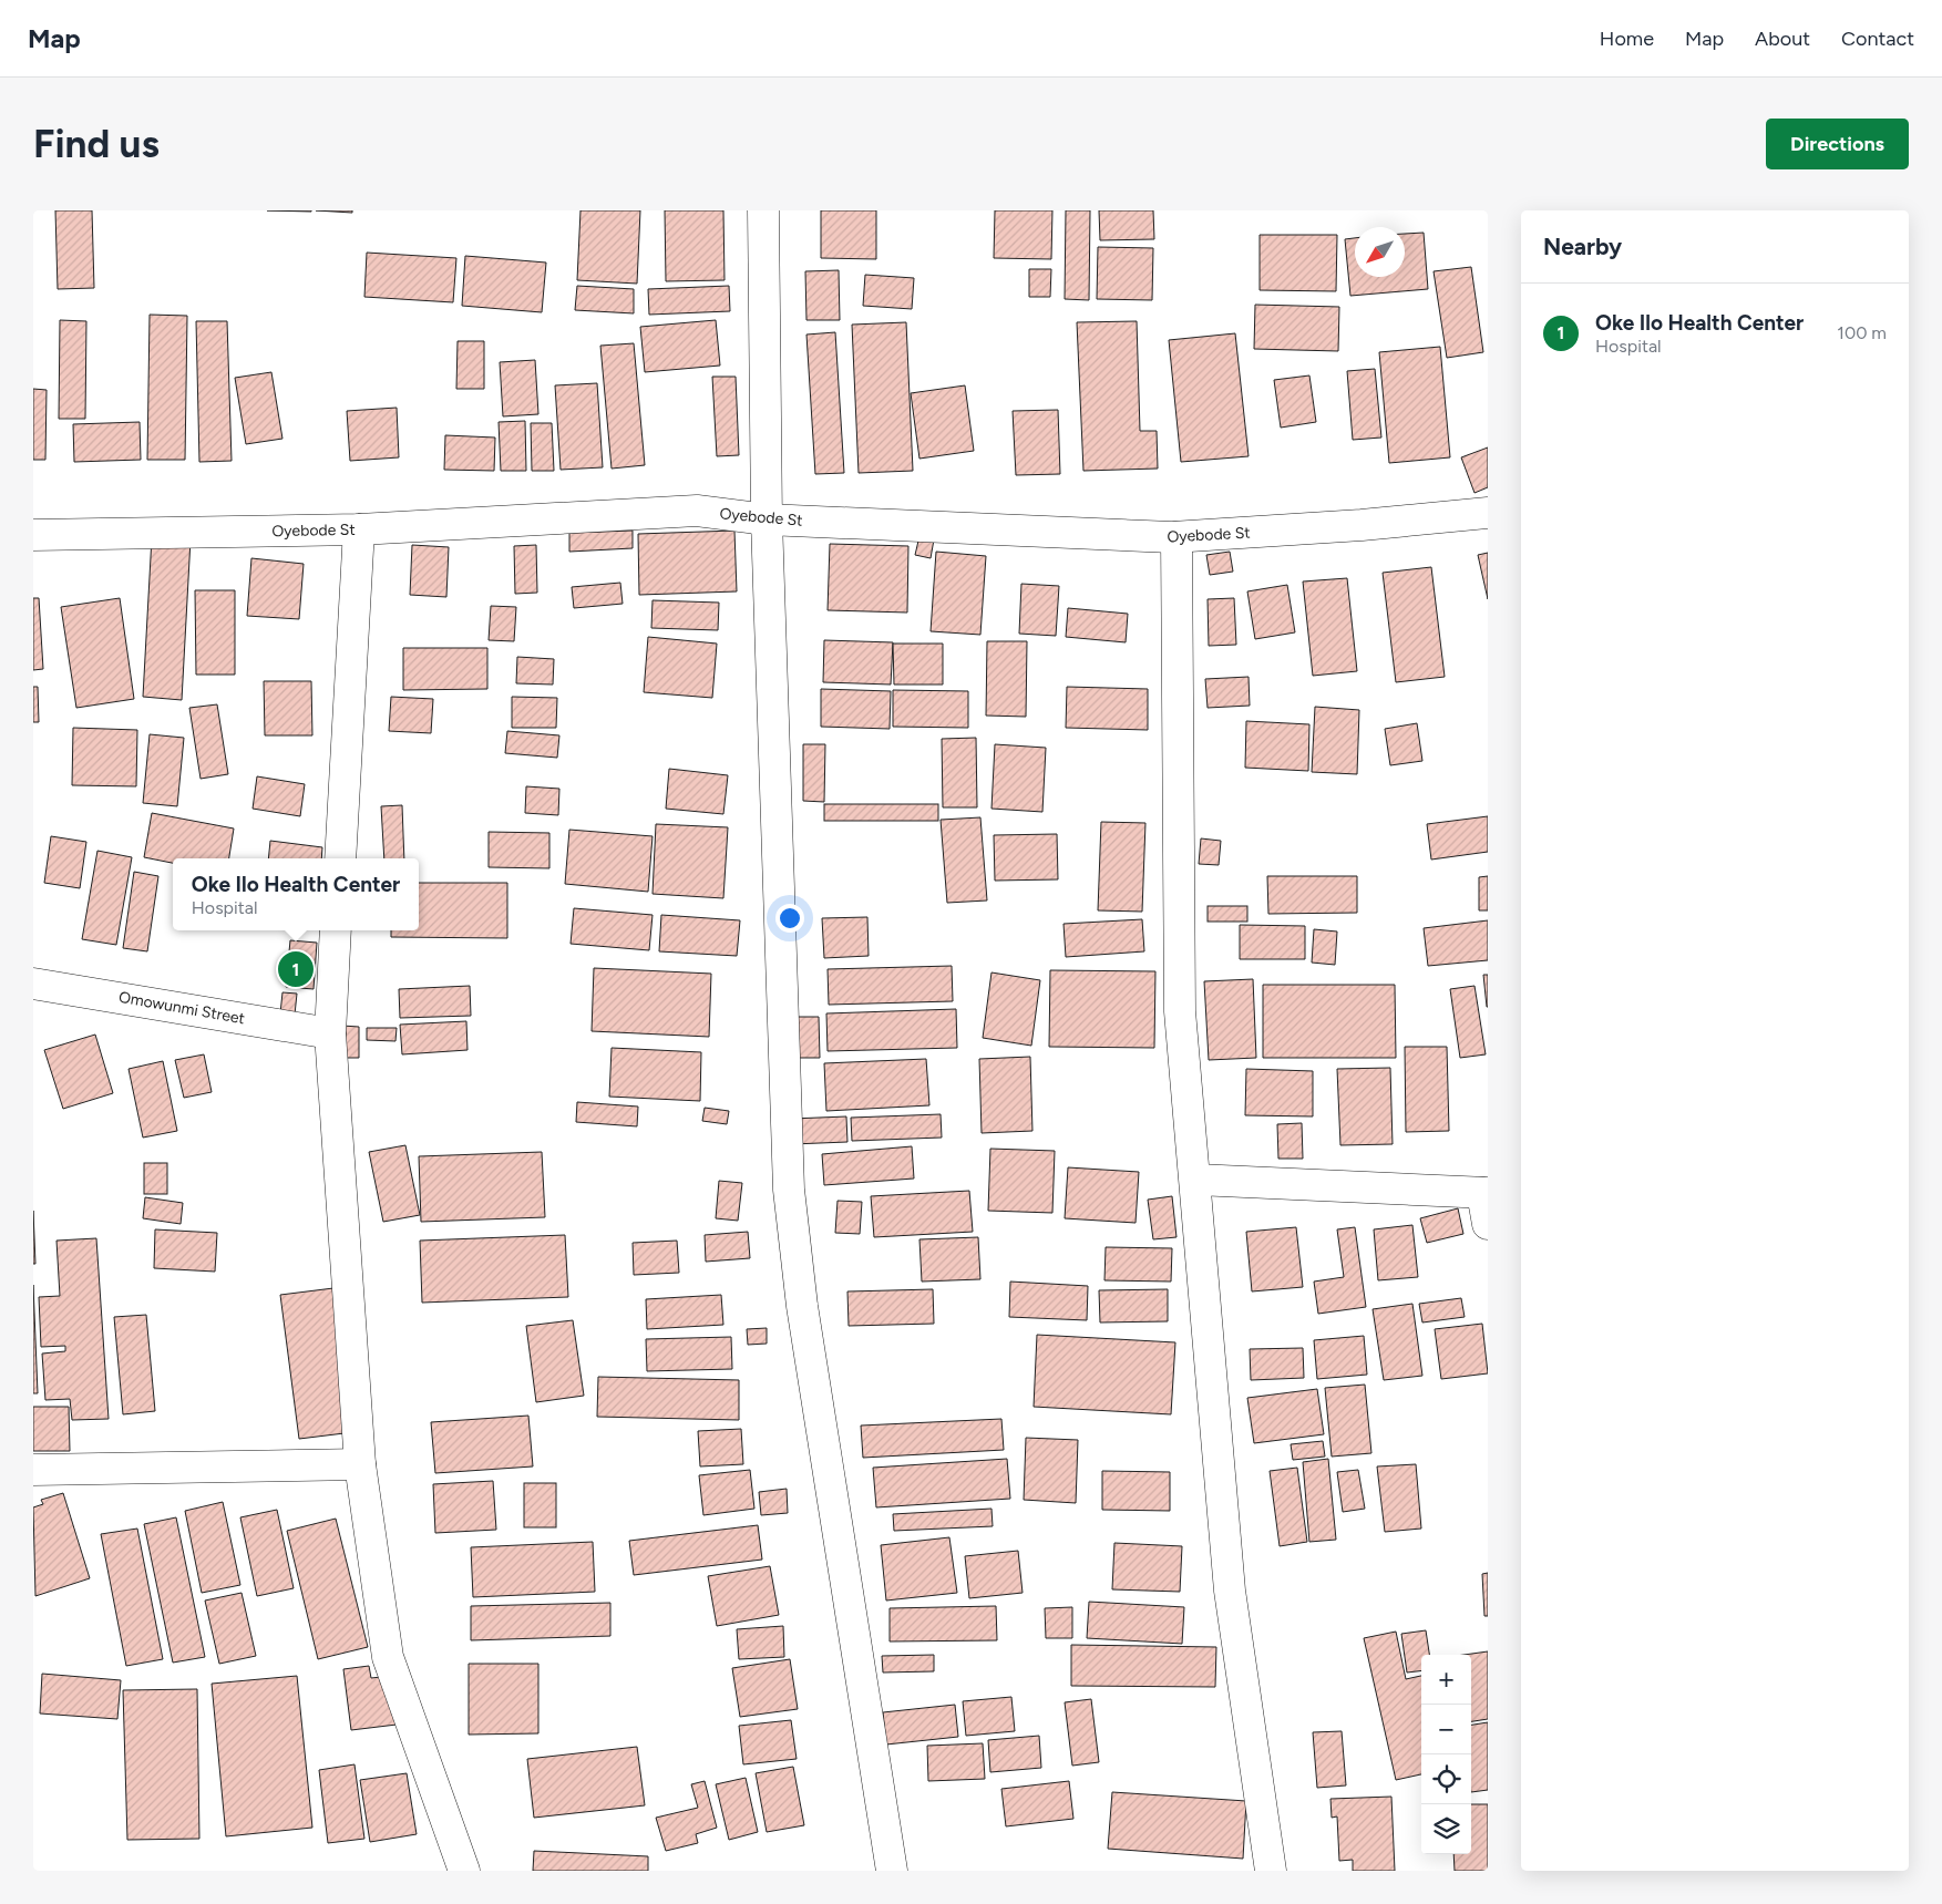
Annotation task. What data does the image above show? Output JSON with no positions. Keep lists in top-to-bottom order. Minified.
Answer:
{"streets":{"street":["Oyebode St","Omowunmi Street"]},"north":"bottom left","page":{"header":"Map","nav":["Home","Map","About","Contact"],"buttons":"Directions","title":"Find us","heading":"Nearby","list":[{"mark":"1","name":"Oke Ilo Health Center","note":"Hospital","value":"100 m"}],"popup":["Oke Ilo Health Center","Hospital"],"pins":"1","map_buttons":["+","−"]}}
